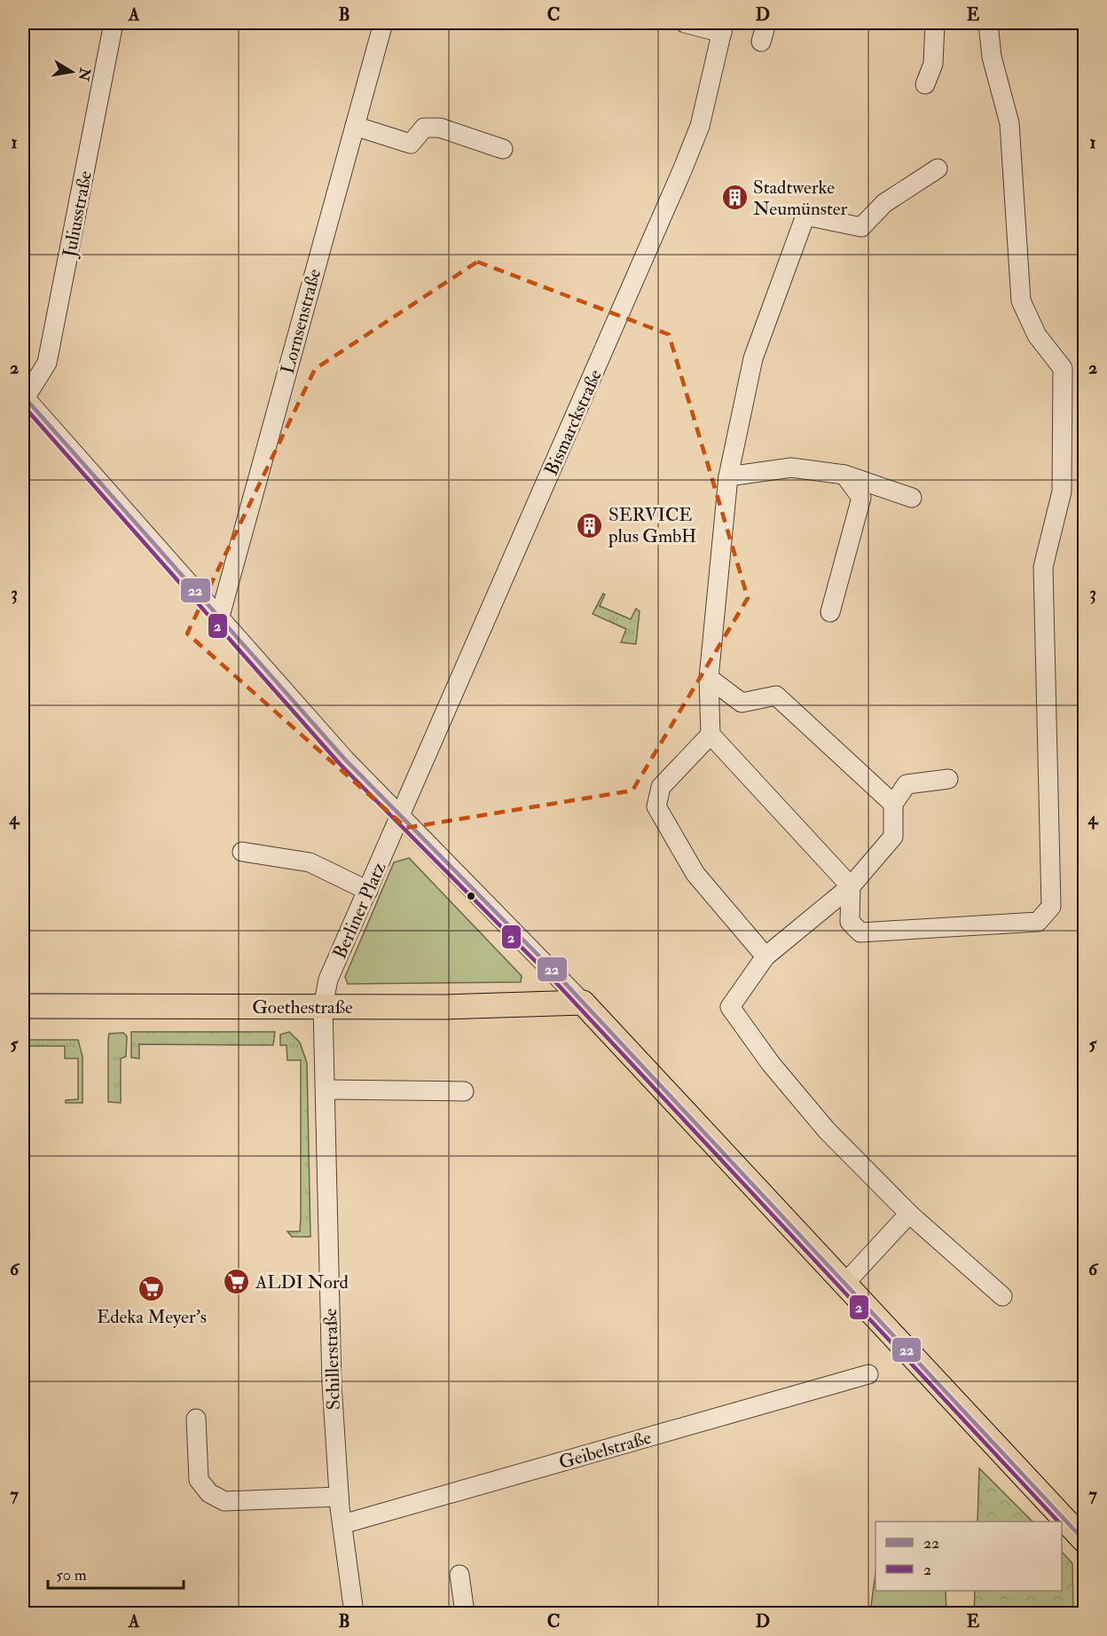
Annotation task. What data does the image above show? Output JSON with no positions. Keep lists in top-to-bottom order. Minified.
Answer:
{"streets":{"main road":["Goethestraße"],"street":["Juliusstraße","Lornsenstraße","Bismarckstraße","Berliner Platz","Schillerstraße","Geibelstraße"]},"crossings":[["Bismarckstraße","Berliner Platz"],["Berliner Platz","Goethestraße"],["Berliner Platz","Schillerstraße"],["Goethestraße","Schillerstraße"],["Schillerstraße","Geibelstraße"]],"places":{"building":["Stadtwerke Neumünster","SERVICE plus GmbH"],"supermarket":["ALDI Nord","Edeka Meyer's"]},"lines":["transit line 22","transit line 2"],"legend":["22","2"],"scale_bar":"50 m","north":"right","grid":{"columns":["A","B","C","D","E"],"rows":["1","2","3","4","5","6","7"]}}
